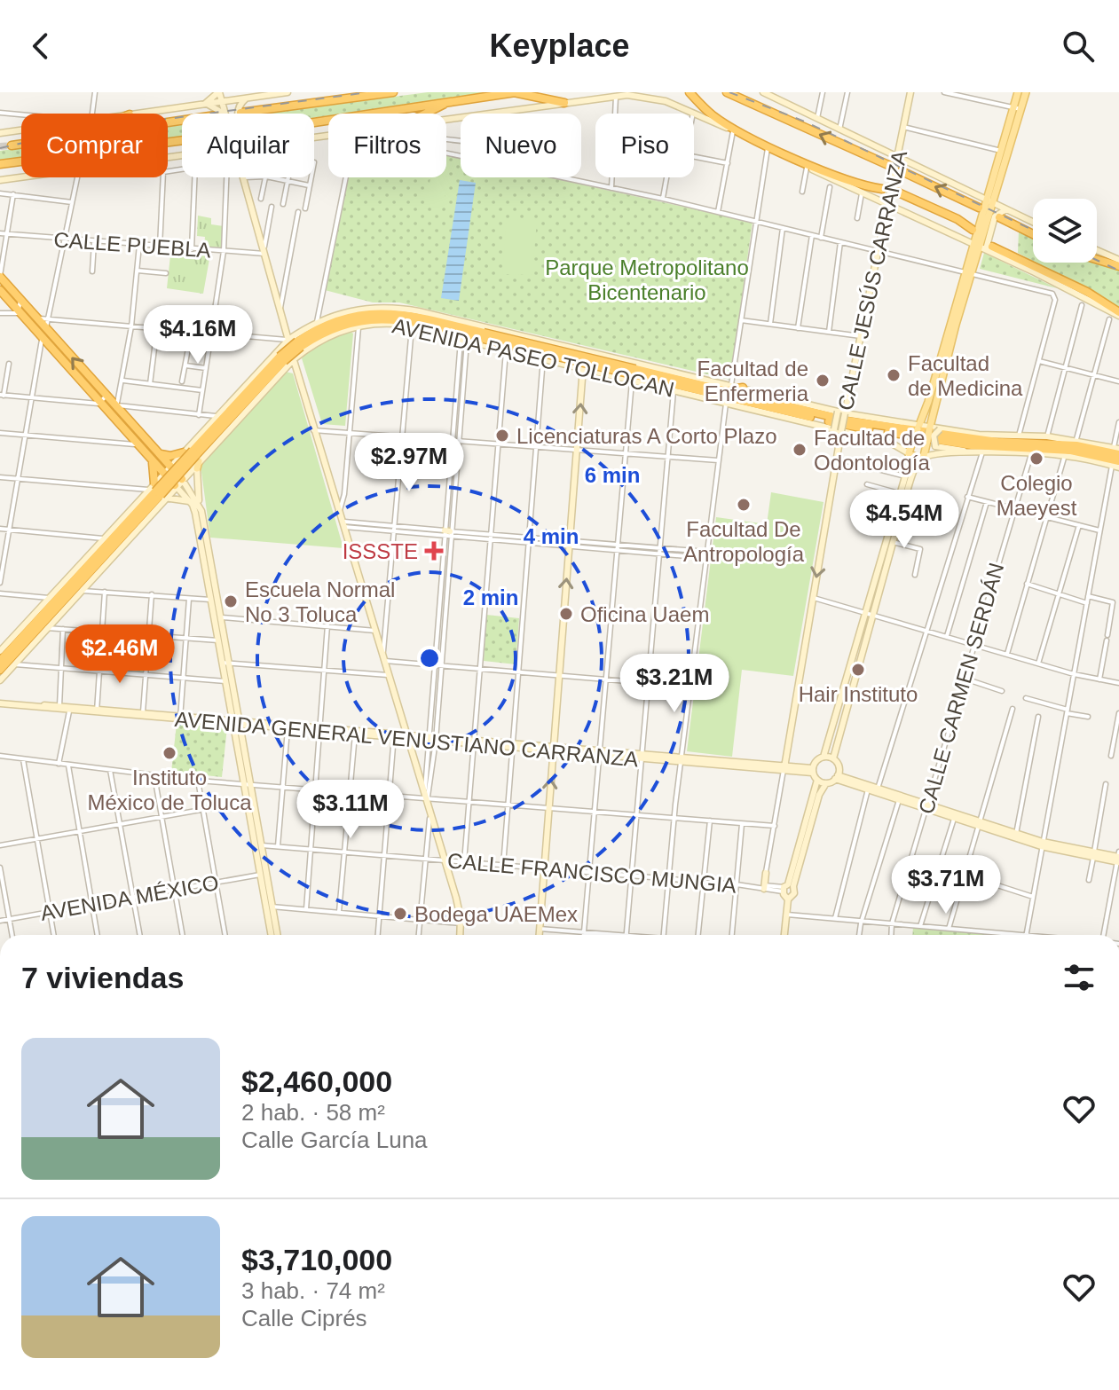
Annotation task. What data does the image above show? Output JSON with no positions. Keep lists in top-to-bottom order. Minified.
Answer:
{"streets":{"highway":["AVENIDA PASEO TOLLOCAN"],"main road":["CALLE JESÚS CARRANZA","AVENIDA GENERAL VENUSTIANO CARRANZA"],"street":["CALLE PUEBLA","CALLE CARMEN SERDÁN","CALLE FRANCISCO MUNGIA","AVENIDA MÉXICO"]},"crossings":[["CALLE JESÚS CARRANZA","AVENIDA PASEO TOLLOCAN"],["CALLE JESÚS CARRANZA","AVENIDA GENERAL VENUSTIANO CARRANZA"],["CALLE JESÚS CARRANZA","CALLE FRANCISCO MUNGIA"],["AVENIDA PASEO TOLLOCAN","CALLE CARMEN SERDÁN"]],"parks":["Parque Metropolitano Bicentenario"],"places":{"other":["Facultad de Medicina","Facultad de Enfermeria","Licenciaturas A Corto Plazo","Facultad de Odontología","Colegio Maeyest","Facultad De Antropología","Escuela Normal No 3 Toluca","Oficina Uaem","Hair Instituto","Instituto México de Toluca","Bodega UAEMex"],"health":["ISSSTE"]},"page":{"header":"Keyplace","chip":["Comprar","Alquilar","Filtros","Nuevo","Piso"],"price":["$4.16M","$2.97M","$4.54M","$2.46M","$3.21M","$3.11M","$3.71M"],"heading":"7 viviendas","list":[{"name":"$2,460,000","note":"2 hab. · 58 m² · Calle García Luna"},{"name":"$3,710,000","note":"3 hab. · 74 m² · Calle Ciprés"}]},"rings":["6 min","4 min","2 min"]}
